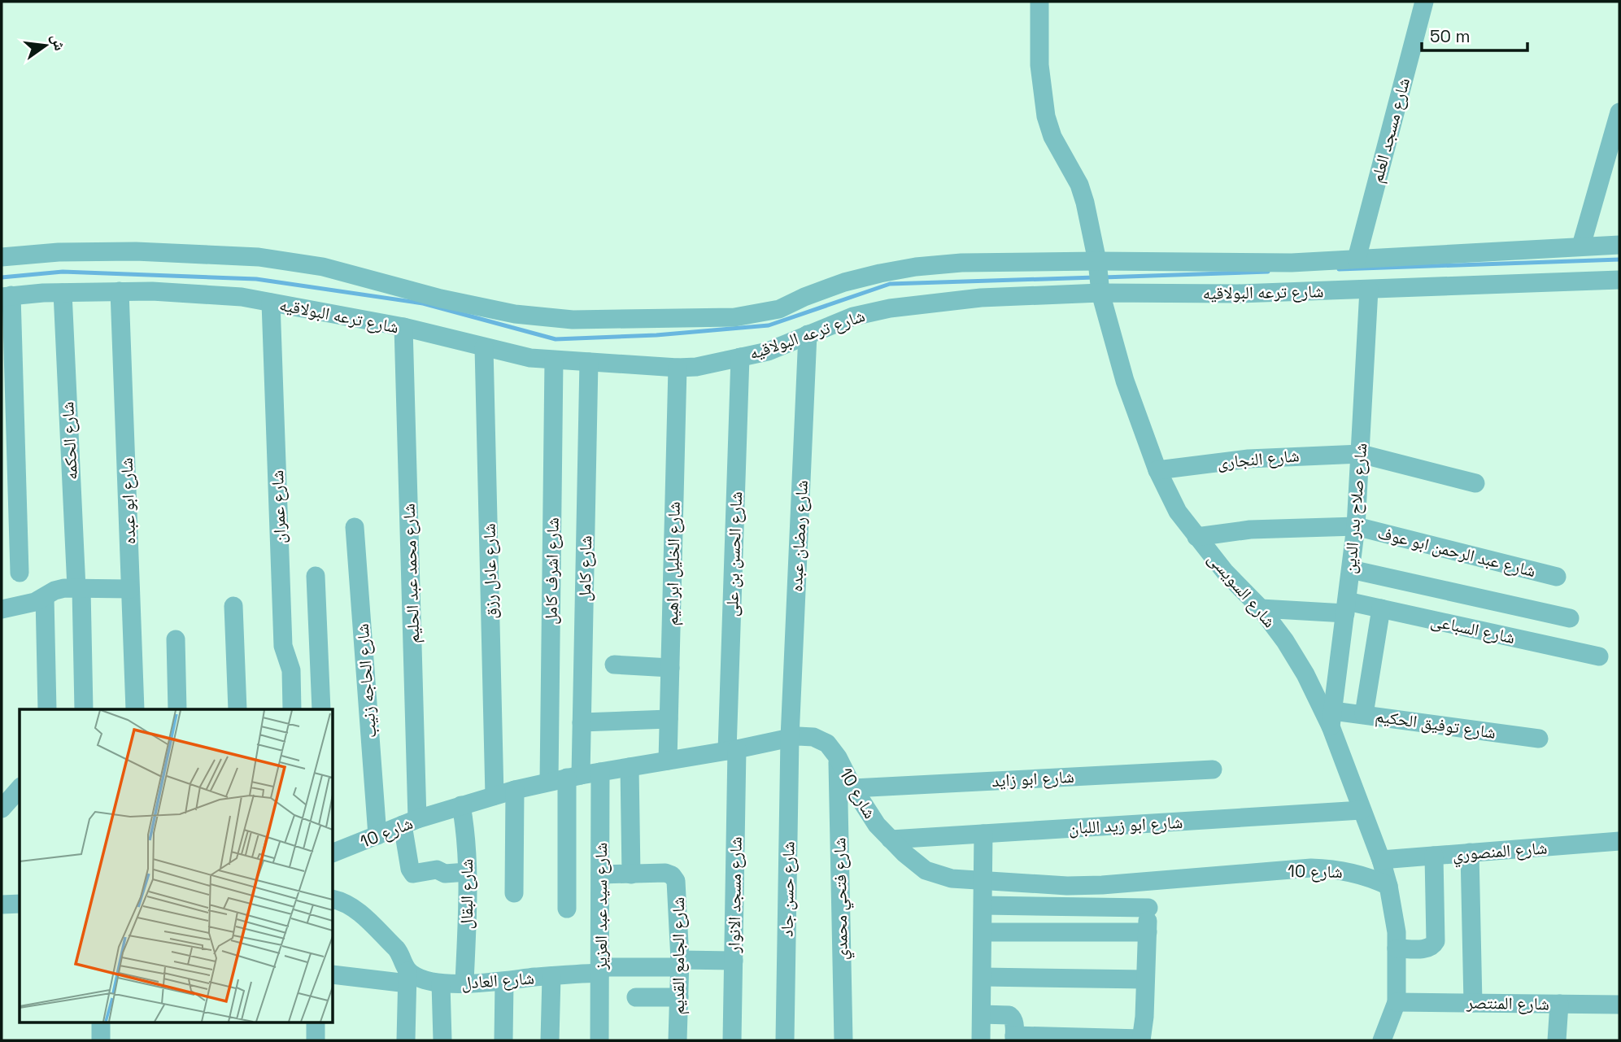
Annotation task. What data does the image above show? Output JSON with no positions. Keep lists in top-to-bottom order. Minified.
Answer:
{"streets":{"street":["شارع مسجد العلم","شارع ترعه البولاقيه","شارع الحكمه","شارع النجارى","شارع ابو عبده","شارع عمران","شارع صلاح بدر الدين","شارع رمضان عبده","شارع عبد الرحمن ابو عوف","شارع الحسن بن على","شارع الخليل ابراهيم","شارع كامل","شارع عادل رزق","شارع اشرف كامل","شارع محمد عبد الحليم","شارع السويسى","شارع السباعى","شارع الحاجه زنيب","شارع توفيق الحكيم","شارع ابو زايد","شارع 10","شارع ابو زيد اللبان","شارع المنصوري","شارع حسن جاد","شارع البقال","شارع مسجد الانوار","شارع فتحي محمدي","شارع سيد عبد العزيز","شارع الجامع القديم","شارع العادل","شارع المنتصر"]},"crossings":[["شارع مسجد العلم","شارع ترعه البولاقيه"],["شارع ترعه البولاقيه","شارع الحكمه"],["شارع ترعه البولاقيه","شارع ابو عبده"],["شارع ترعه البولاقيه","شارع عمران"],["شارع ترعه البولاقيه","شارع صلاح بدر الدين"],["شارع ترعه البولاقيه","شارع رمضان عبده"],["شارع ترعه البولاقيه","شارع الحسن بن على"],["شارع ترعه البولاقيه","شارع الخليل ابراهيم"],["شارع ترعه البولاقيه","شارع كامل"],["شارع ترعه البولاقيه","شارع عادل رزق"],["شارع ترعه البولاقيه","شارع اشرف كامل"],["شارع ترعه البولاقيه","شارع محمد عبد الحليم"],["شارع ترعه البولاقيه","شارع السويسى"],["شارع النجارى","شارع صلاح بدر الدين"],["شارع النجارى","شارع السويسى"],["شارع صلاح بدر الدين","شارع عبد الرحمن ابو عوف"],["شارع صلاح بدر الدين","شارع السويسى"],["شارع صلاح بدر الدين","شارع السباعى"],["شارع صلاح بدر الدين","شارع توفيق الحكيم"],["شارع رمضان عبده","شارع 10"],["شارع رمضان عبده","شارع حسن جاد"],["شارع عبد الرحمن ابو عوف","شارع السويسى"],["شارع الحسن بن على","شارع 10"],["شارع الحسن بن على","شارع مسجد الانوار"],["شارع الخليل ابراهيم","شارع 10"],["شارع كامل","شارع اشرف كامل"],["شارع كامل","شارع 10"],["شارع عادل رزق","شارع 10"],["شارع اشرف كامل","شارع 10"],["شارع محمد عبد الحليم","شارع 10"],["شارع محمد عبد الحليم","شارع البقال"],["شارع السويسى","شارع السباعى"],["شارع السويسى","شارع توفيق الحكيم"],["شارع السويسى","شارع 10"],["شارع السويسى","شارع ابو زيد اللبان"],["شارع السويسى","شارع المنصوري"],["شارع السويسى","شارع المنتصر"],["شارع الحاجه زنيب","شارع 10"],["شارع ابو زايد","شارع 10"],["شارع 10","شارع ابو زيد اللبان"],["شارع 10","شارع حسن جاد"],["شارع 10","شارع البقال"],["شارع 10","شارع مسجد الانوار"],["شارع 10","شارع فتحي محمدي"],["شارع 10","شارع سيد عبد العزيز"],["شارع البقال","شارع العادل"],["شارع مسجد الانوار","شارع العادل"],["شارع سيد عبد العزيز","شارع الجامع القديم"],["شارع سيد عبد العزيز","شارع العادل"],["شارع الجامع القديم","شارع العادل"]],"scale_bar":"50 m","north":"right"}
